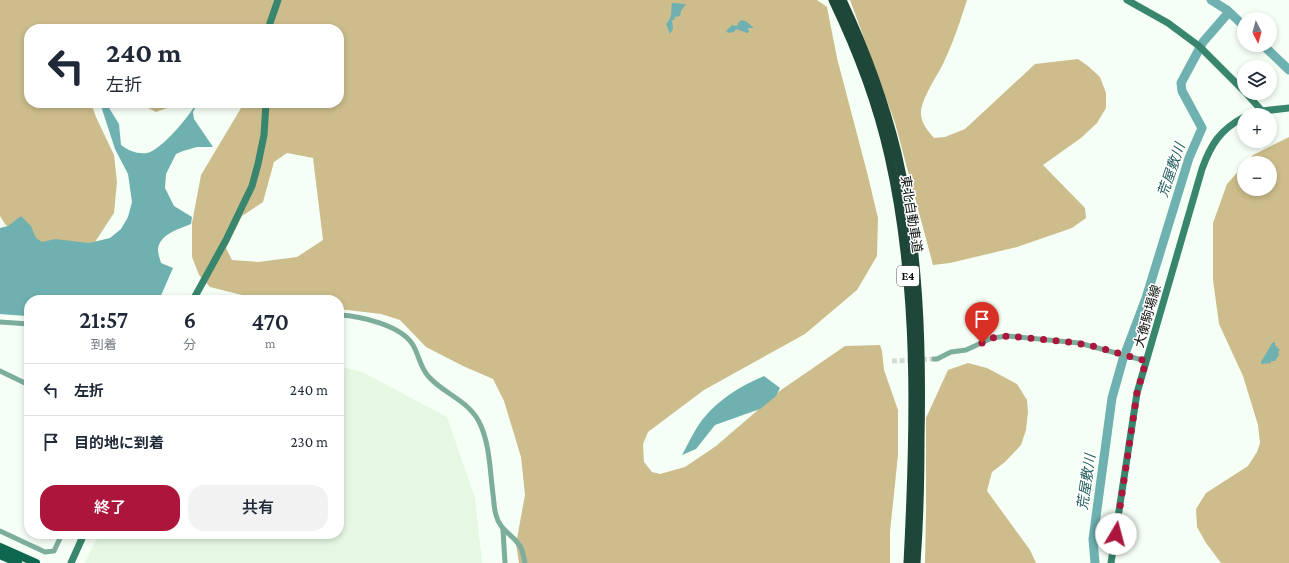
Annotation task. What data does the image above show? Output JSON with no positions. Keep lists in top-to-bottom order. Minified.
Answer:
{"streets":{"highway":["東北自動車道","E4"],"main road":["大衡駒場線"]},"water":["荒屋敷川"],"north":"bottom","page":{"map_buttons":["+","−"],"turn":["240 m","左折"],"eta":["21:57","到着","6","分","470","m"],"list":[{"name":"左折","value":"240 m"},{"name":"目的地に到着","value":"230 m"}],"buttons":["終了","共有"]}}
